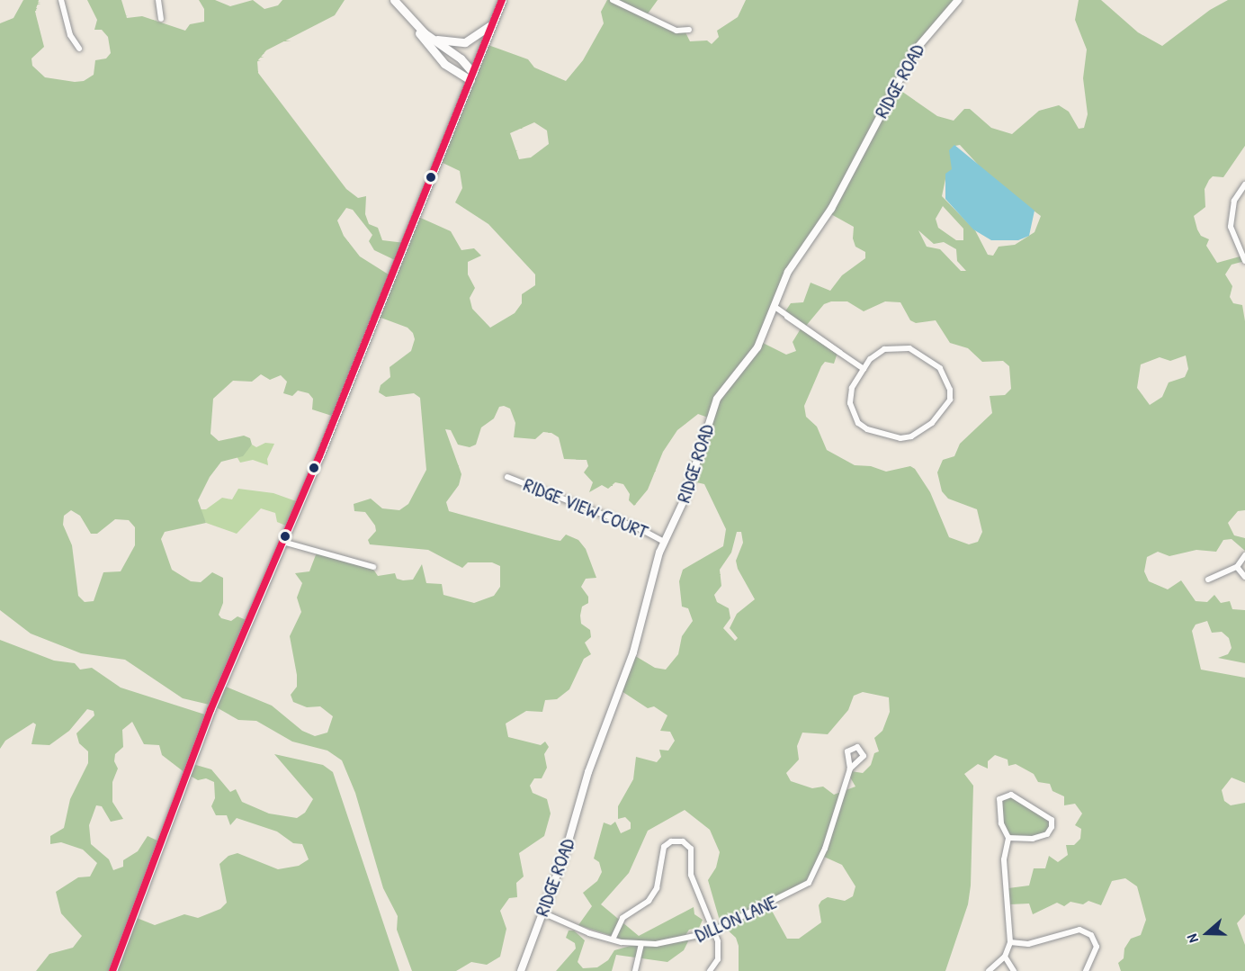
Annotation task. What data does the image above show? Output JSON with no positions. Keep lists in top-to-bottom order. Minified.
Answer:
{"streets":{"street":["RIDGE ROAD","RIDGE VIEW COURT","DILLON LANE"]},"crossings":[["RIDGE ROAD","RIDGE VIEW COURT"],["RIDGE ROAD","DILLON LANE"]],"north":"left"}
